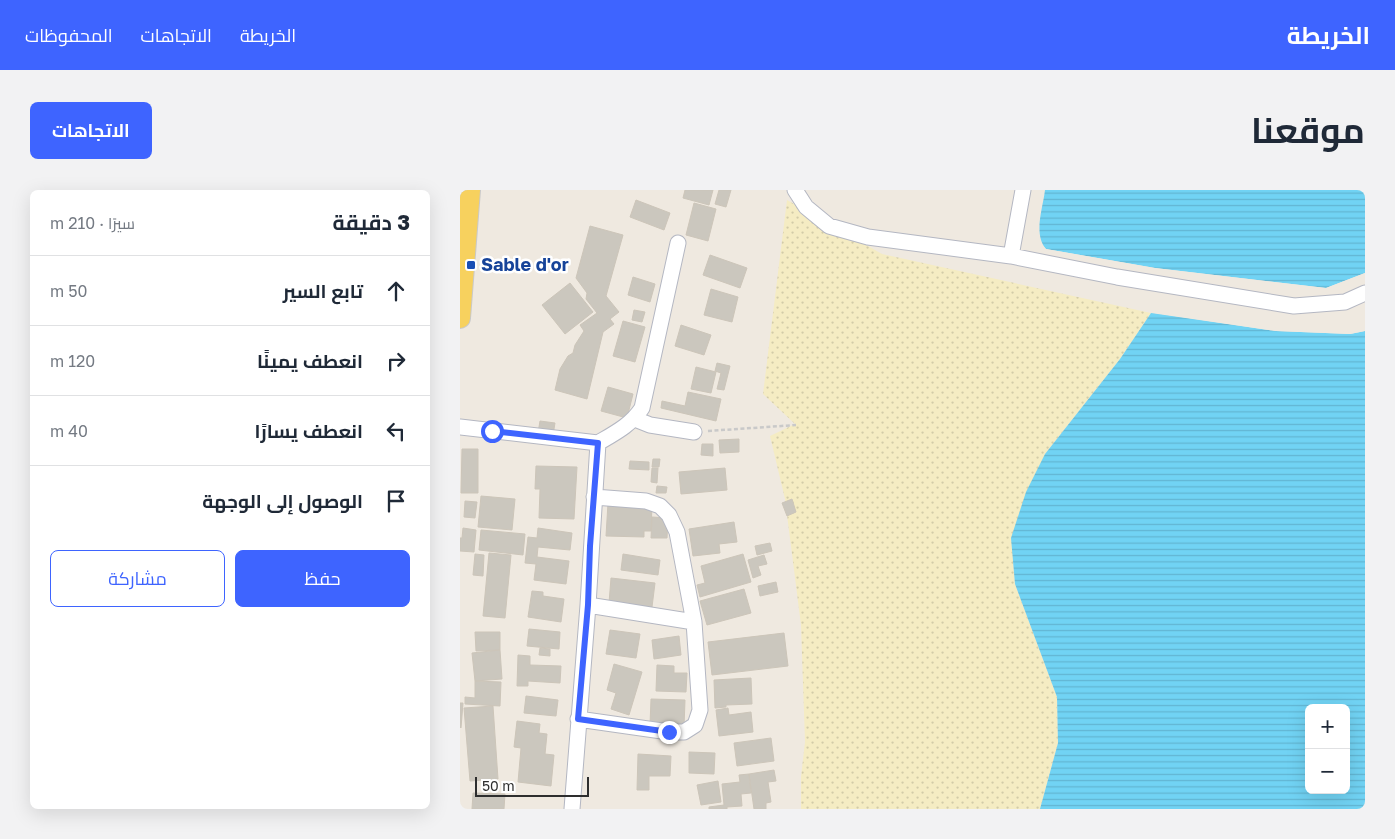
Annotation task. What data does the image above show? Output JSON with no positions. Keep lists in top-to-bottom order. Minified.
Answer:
{"places":{"transit":["Sable d'or"]},"scale_bar":"50 m","page":{"header":"الخريطة","nav":["الخريطة","الاتجاهات","المحفوظات"],"title":"موقعنا","buttons":["الاتجاهات",["حفظ","مشاركة"]],"heading":["3 دقيقة","سيرًا · 210 m"],"list":[["تابع السير","50 m"],["انعطف يمينًا","120 m"],["انعطف يسارًا","40 m"],"الوصول إلى الوجهة"],"map_buttons":["+","−"],"scale":"50 m"}}
